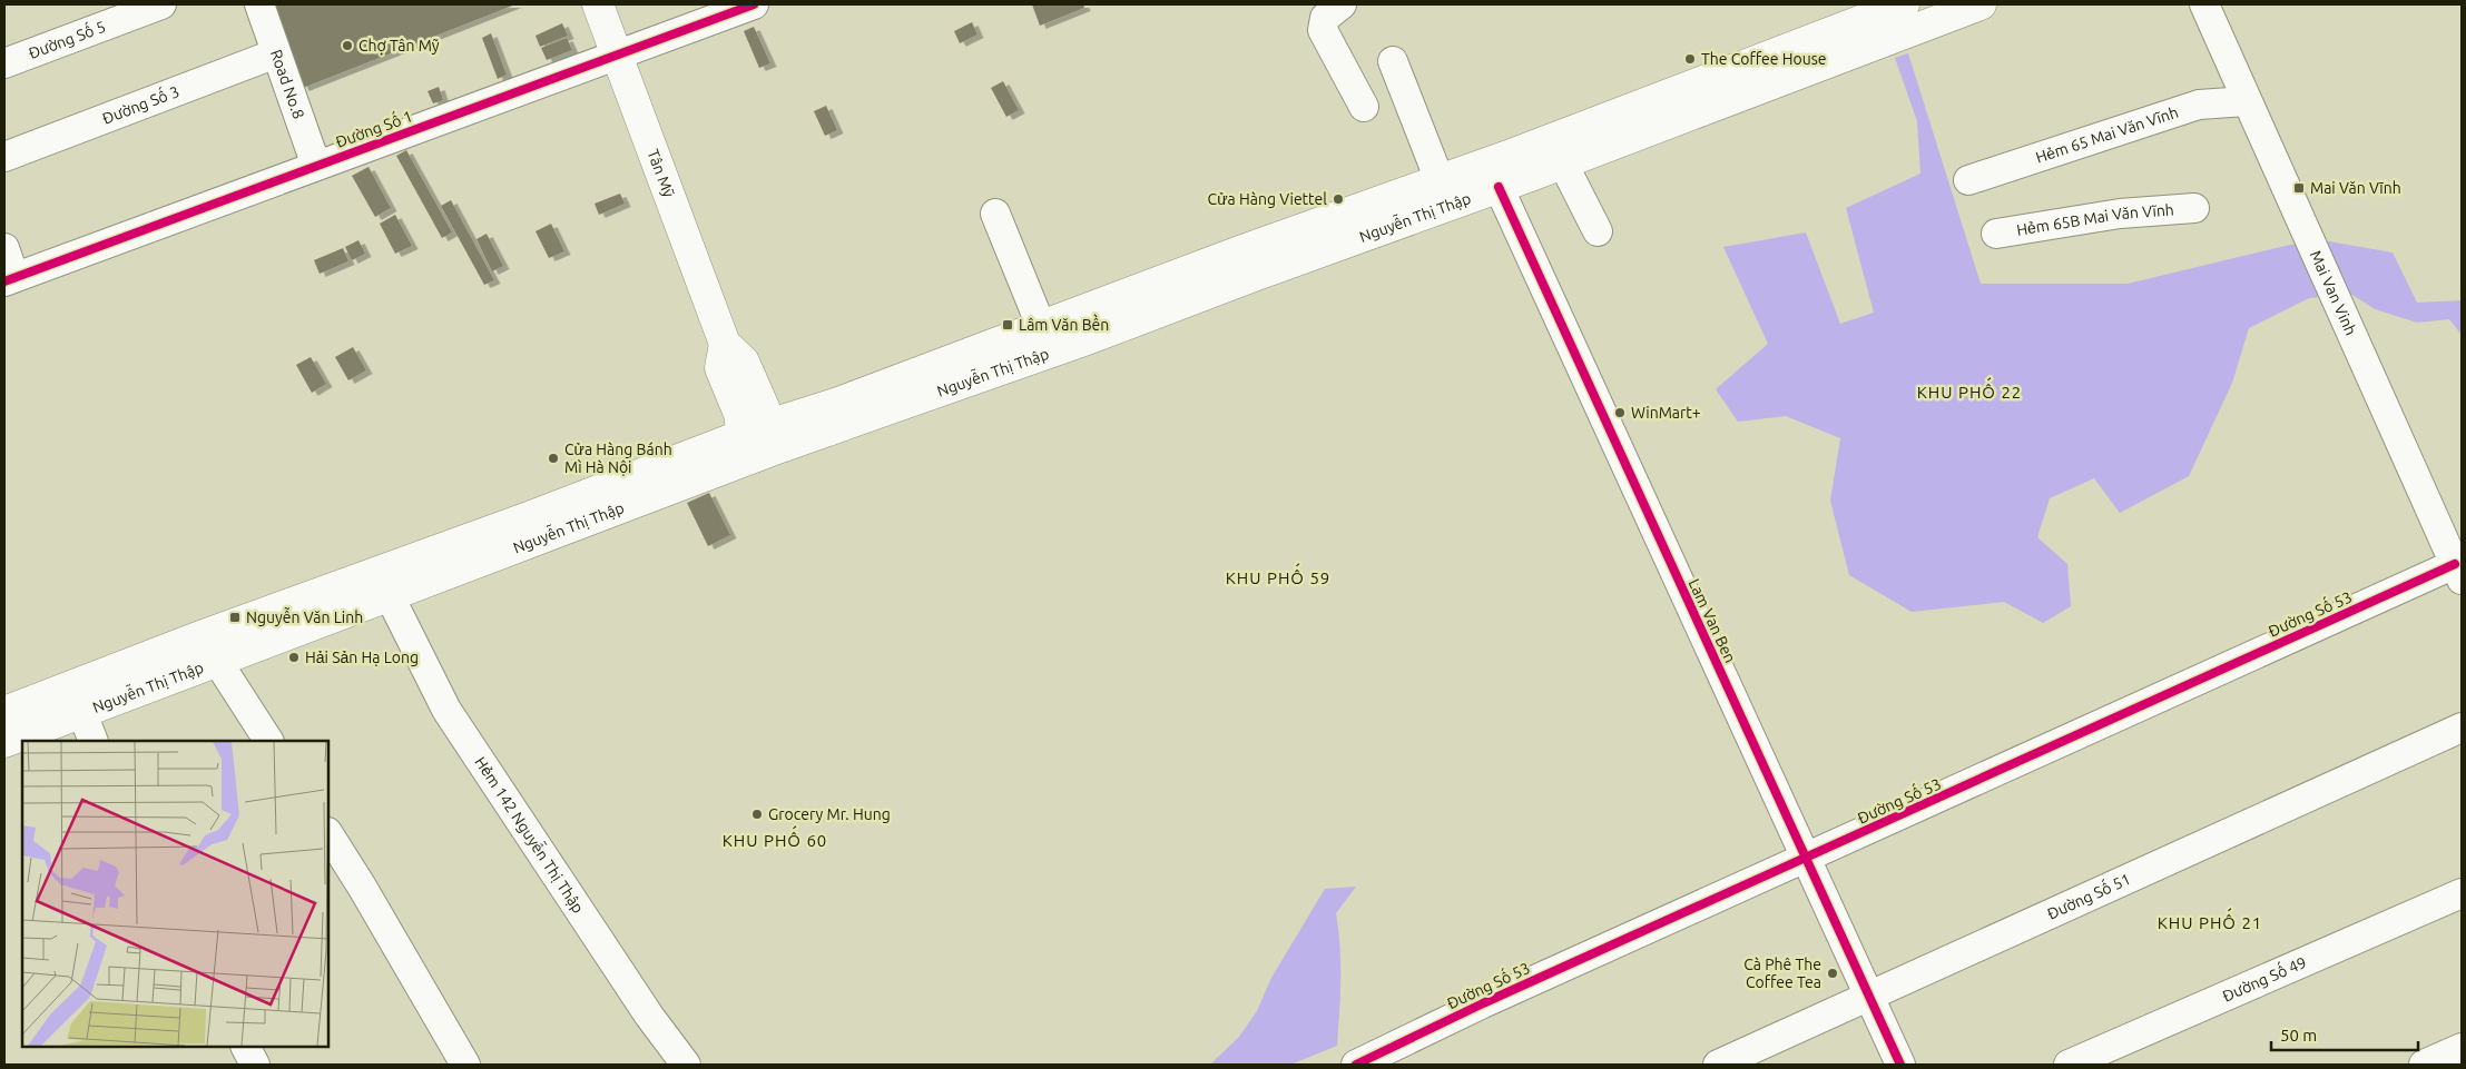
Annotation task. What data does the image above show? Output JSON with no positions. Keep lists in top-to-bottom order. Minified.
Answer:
{"streets":{"main road":["Tân Mỹ","Nguyễn Thị Thập"],"street":["Đường Số 5","Road No.8","Đường Số 3","Đường Số 1","Hẻm 65 Mai Văn Vĩnh","Hẻm 65B Mai Văn Vĩnh","Mai Van Vinh","Đường Số 53","Lam Van Ben","Hẻm 142 Nguyễn Thị Thập","Đường Số 51","Đường Số 49"]},"crossings":[["Road No.8","Đường Số 3"],["Road No.8","Đường Số 1"],["Đường Số 1","Tân Mỹ"],["Hẻm 65 Mai Văn Vĩnh","Mai Van Vinh"],["Tân Mỹ","Nguyễn Thị Thập"],["Nguyễn Thị Thập","Lam Van Ben"],["Nguyễn Thị Thập","Hẻm 142 Nguyễn Thị Thập"],["Mai Van Vinh","Đường Số 53"],["Đường Số 53","Lam Van Ben"],["Lam Van Ben","Đường Số 51"]],"districts":["KHU PHỐ 22","KHU PHỐ 59","KHU PHỐ 60","KHU PHỐ 21"],"places":{"other":["Chợ Tân Mỹ","The Coffee House","Cửa Hàng Viettel","WinMart+","Cửa Hàng Bánh Mì Hà Nội","Hải Sản Hạ Long","Grocery Mr. Hung","Cà Phê The Coffee Tea"],"transit":["Mai Văn Vĩnh","Lâm Văn Bền","Nguyễn Văn Linh"]},"scale_bar":"50 m"}
